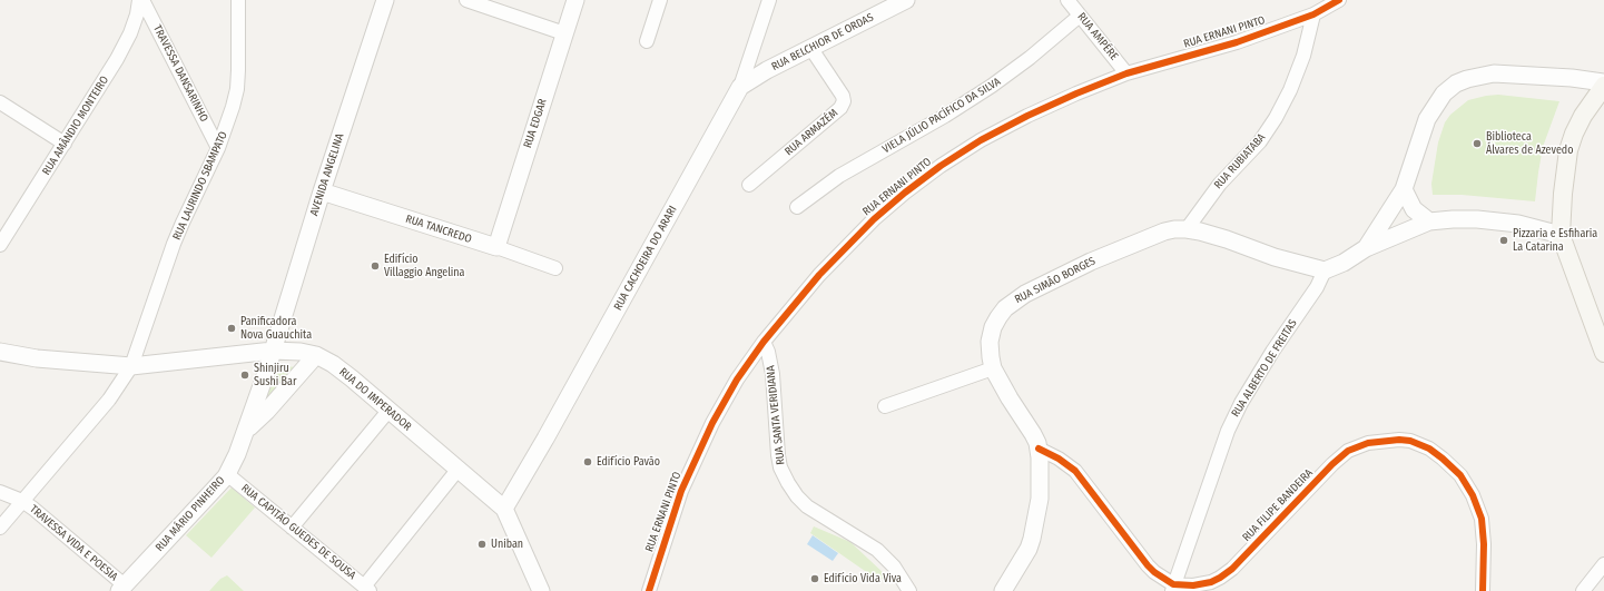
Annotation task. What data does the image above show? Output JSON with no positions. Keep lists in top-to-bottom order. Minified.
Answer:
{"streets":{"street":["RUA ERNANI PINTO","RUA AMPÉRE","RUA BELCHIOR DE ORDAS","TRAVESSA DANSARINHO","VIELA JÚLIO PACÍFICO DA SILVA","RUA EDGAR","RUA AMÂNDIO MONTEIRO","RUA ARMAZÉM","RUA RUBIATABA","AVENIDA ANGELINA","RUA LAURINDO SBAMPATO","RUA TANCREDO","RUA CACHOEIRA DO ARARI","RUA SIMÃO BORGES","RUA ALBERTO DE FREITAS","RUA DO IMPERADOR","RUA SANTA VERIDIANA","RUA FILIPE BANDEIRA","RUA MÁRIO PINHEIRO","RUA CAPITÃO GUEDES DE SOUSA","TRAVESSA VIDA E POESIA"]},"crossings":[["RUA ERNANI PINTO","RUA AMPÉRE"],["RUA ERNANI PINTO","RUA RUBIATABA"],["RUA ERNANI PINTO","RUA SANTA VERIDIANA"],["RUA AMPÉRE","VIELA JÚLIO PACÍFICO DA SILVA"],["RUA BELCHIOR DE ORDAS","RUA ARMAZÉM"],["RUA BELCHIOR DE ORDAS","RUA CACHOEIRA DO ARARI"],["TRAVESSA DANSARINHO","RUA AMÂNDIO MONTEIRO"],["TRAVESSA DANSARINHO","RUA LAURINDO SBAMPATO"],["RUA EDGAR","RUA TANCREDO"],["RUA RUBIATABA","RUA SIMÃO BORGES"],["AVENIDA ANGELINA","RUA TANCREDO"],["AVENIDA ANGELINA","RUA DO IMPERADOR"],["AVENIDA ANGELINA","RUA MÁRIO PINHEIRO"],["RUA LAURINDO SBAMPATO","RUA DO IMPERADOR"],["RUA LAURINDO SBAMPATO","TRAVESSA VIDA E POESIA"],["RUA CACHOEIRA DO ARARI","RUA DO IMPERADOR"],["RUA SIMÃO BORGES","RUA ALBERTO DE FREITAS"],["RUA ALBERTO DE FREITAS","RUA FILIPE BANDEIRA"],["RUA DO IMPERADOR","RUA MÁRIO PINHEIRO"],["RUA MÁRIO PINHEIRO","RUA CAPITÃO GUEDES DE SOUSA"],["RUA MÁRIO PINHEIRO","TRAVESSA VIDA E POESIA"]],"places":["Biblioteca Álvares de Azevedo","Pizzaria e Esfiharia La Catarina","Edifício Villaggio Angelina","Panificadora Nova Guauchita","Shinjiru Sushi Bar","Edifício Pavão","Uniban","Edifício Vida Viva"]}
